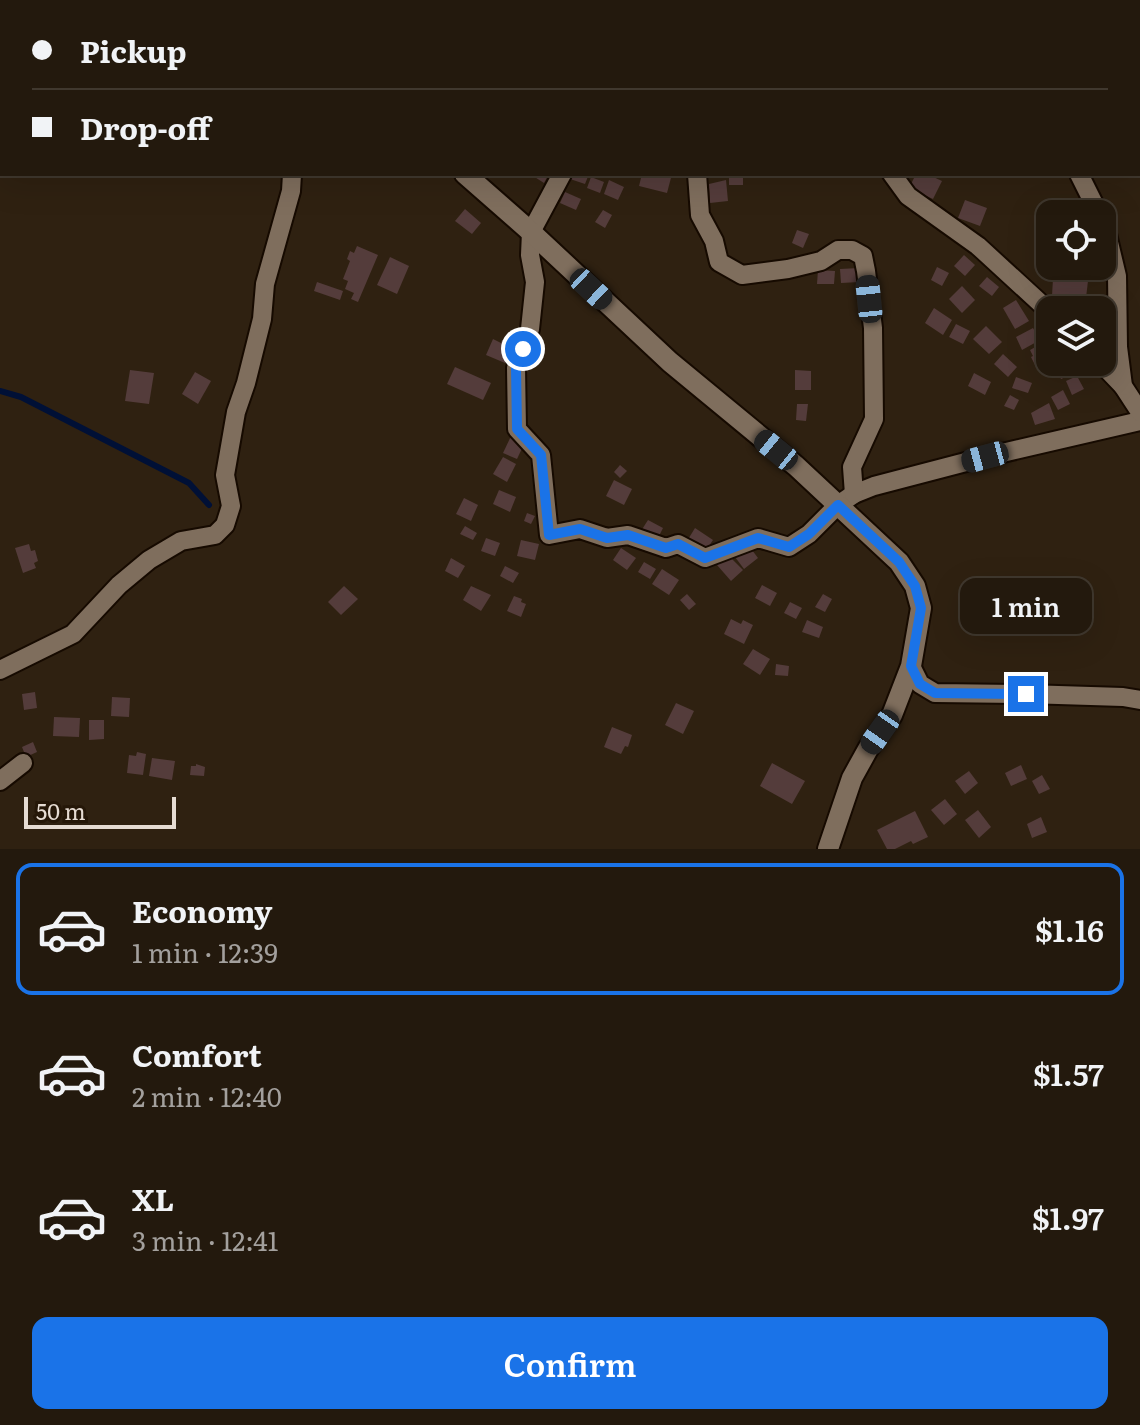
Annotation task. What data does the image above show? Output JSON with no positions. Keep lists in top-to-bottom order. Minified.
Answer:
{"scale_bar":"50 m","page":{"banner":["Pickup","Drop-off"],"bubble":"1 min","scale":"50 m","list":[{"name":"Economy","note":"1 min · 12:39","value":"$1.16"},{"name":"Comfort","note":"2 min · 12:40","value":"$1.57"},{"name":"XL","note":"3 min · 12:41","value":"$1.97"}],"buttons":"Confirm"}}
